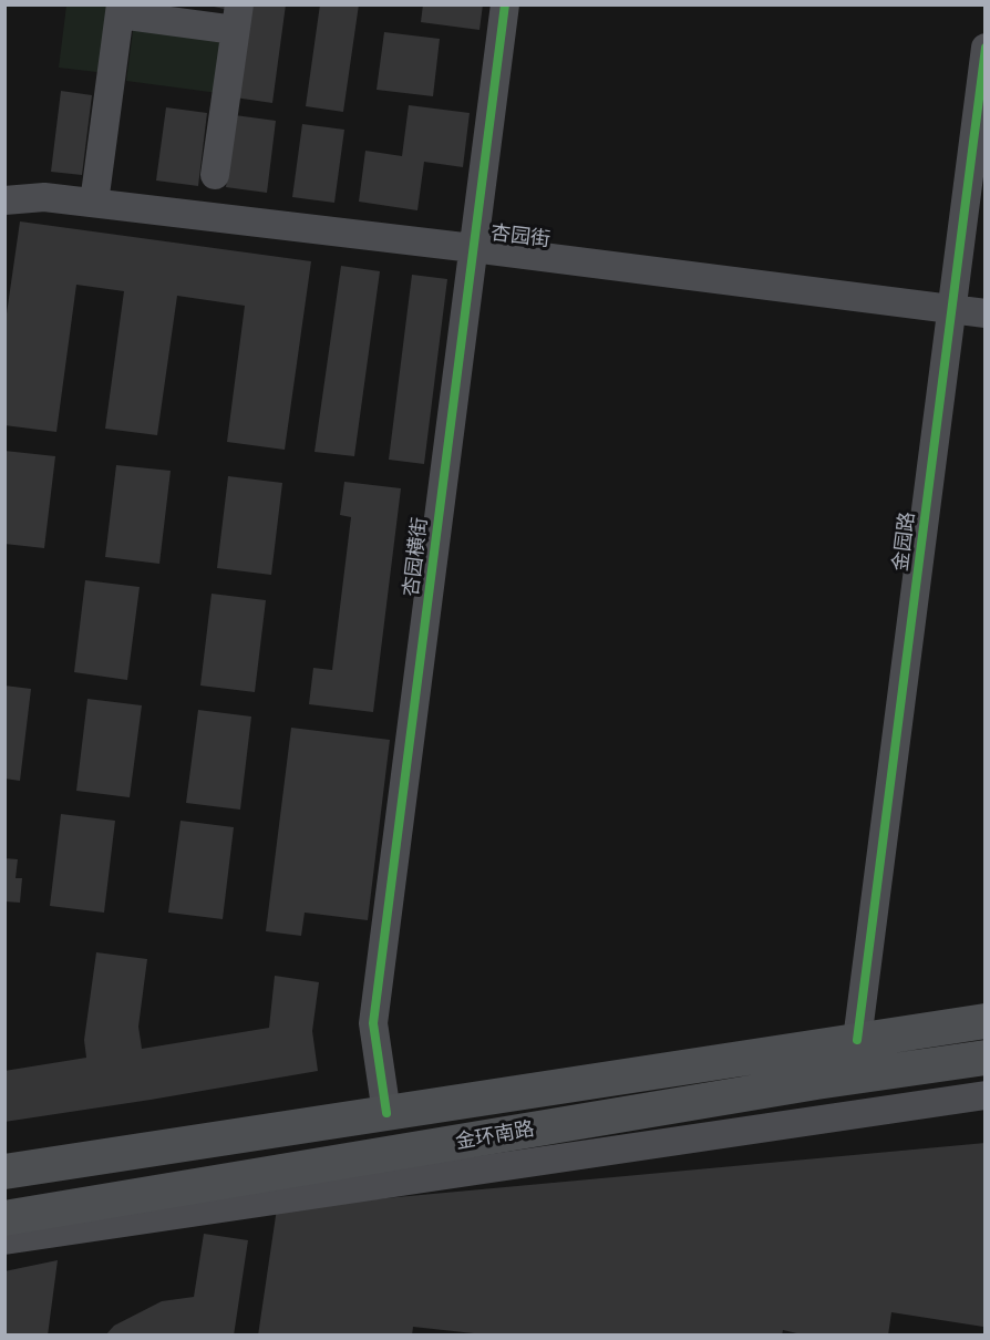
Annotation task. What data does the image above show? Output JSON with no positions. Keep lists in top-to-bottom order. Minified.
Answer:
{"streets":{"main road":["金环南路"],"street":["杏园街","金园路","杏园横街"]},"crossings":[["杏园街","金园路"],["杏园街","杏园横街"],["金园路","金环南路"],["杏园横街","金环南路"]]}
